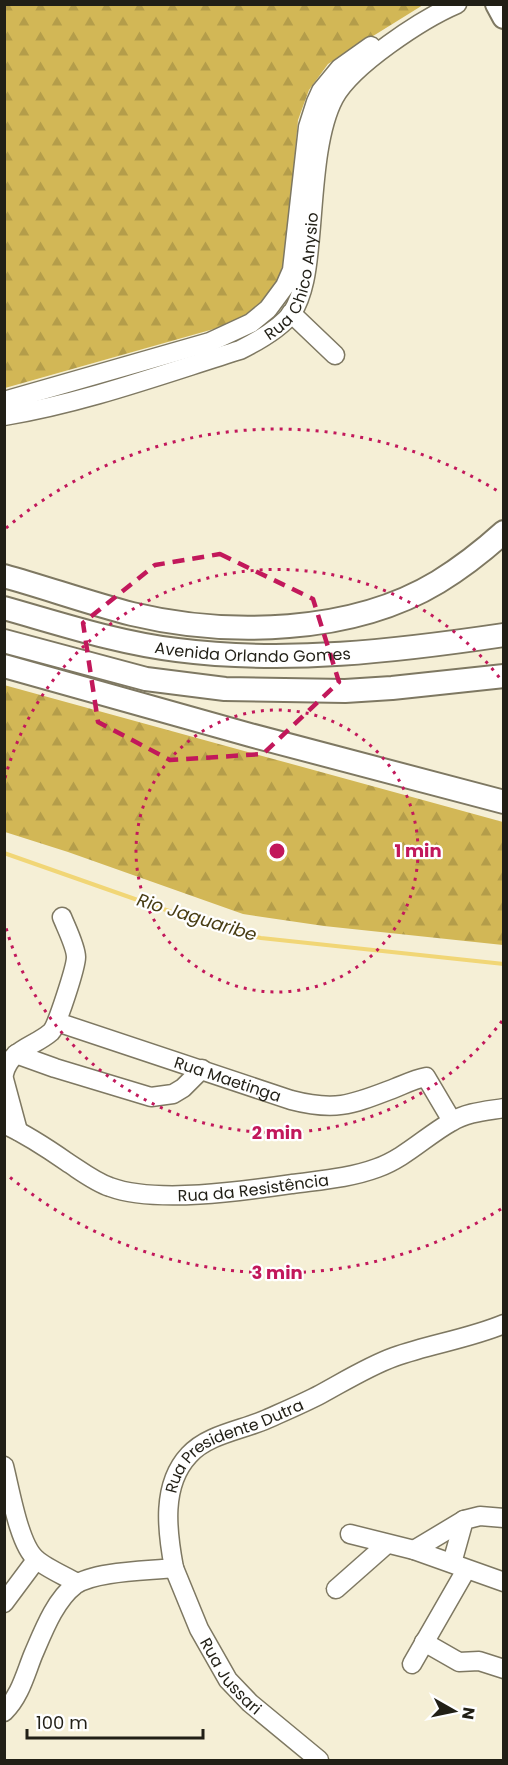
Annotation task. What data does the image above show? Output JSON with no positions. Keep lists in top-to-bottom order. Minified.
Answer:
{"streets":{"main road":["Avenida Orlando Gomes"],"street":["Rua Chico Anysio","Rua Maetinga","Rua da Resistência","Rua Presidente Dutra","Rua Jussari"]},"crossings":[["Rua Maetinga","Rua da Resistência"],["Rua Presidente Dutra","Rua Jussari"]],"water":["Rio Jaguaribe"],"scale_bar":"100 m","north":"right","rings":["1 min","2 min","3 min"]}
